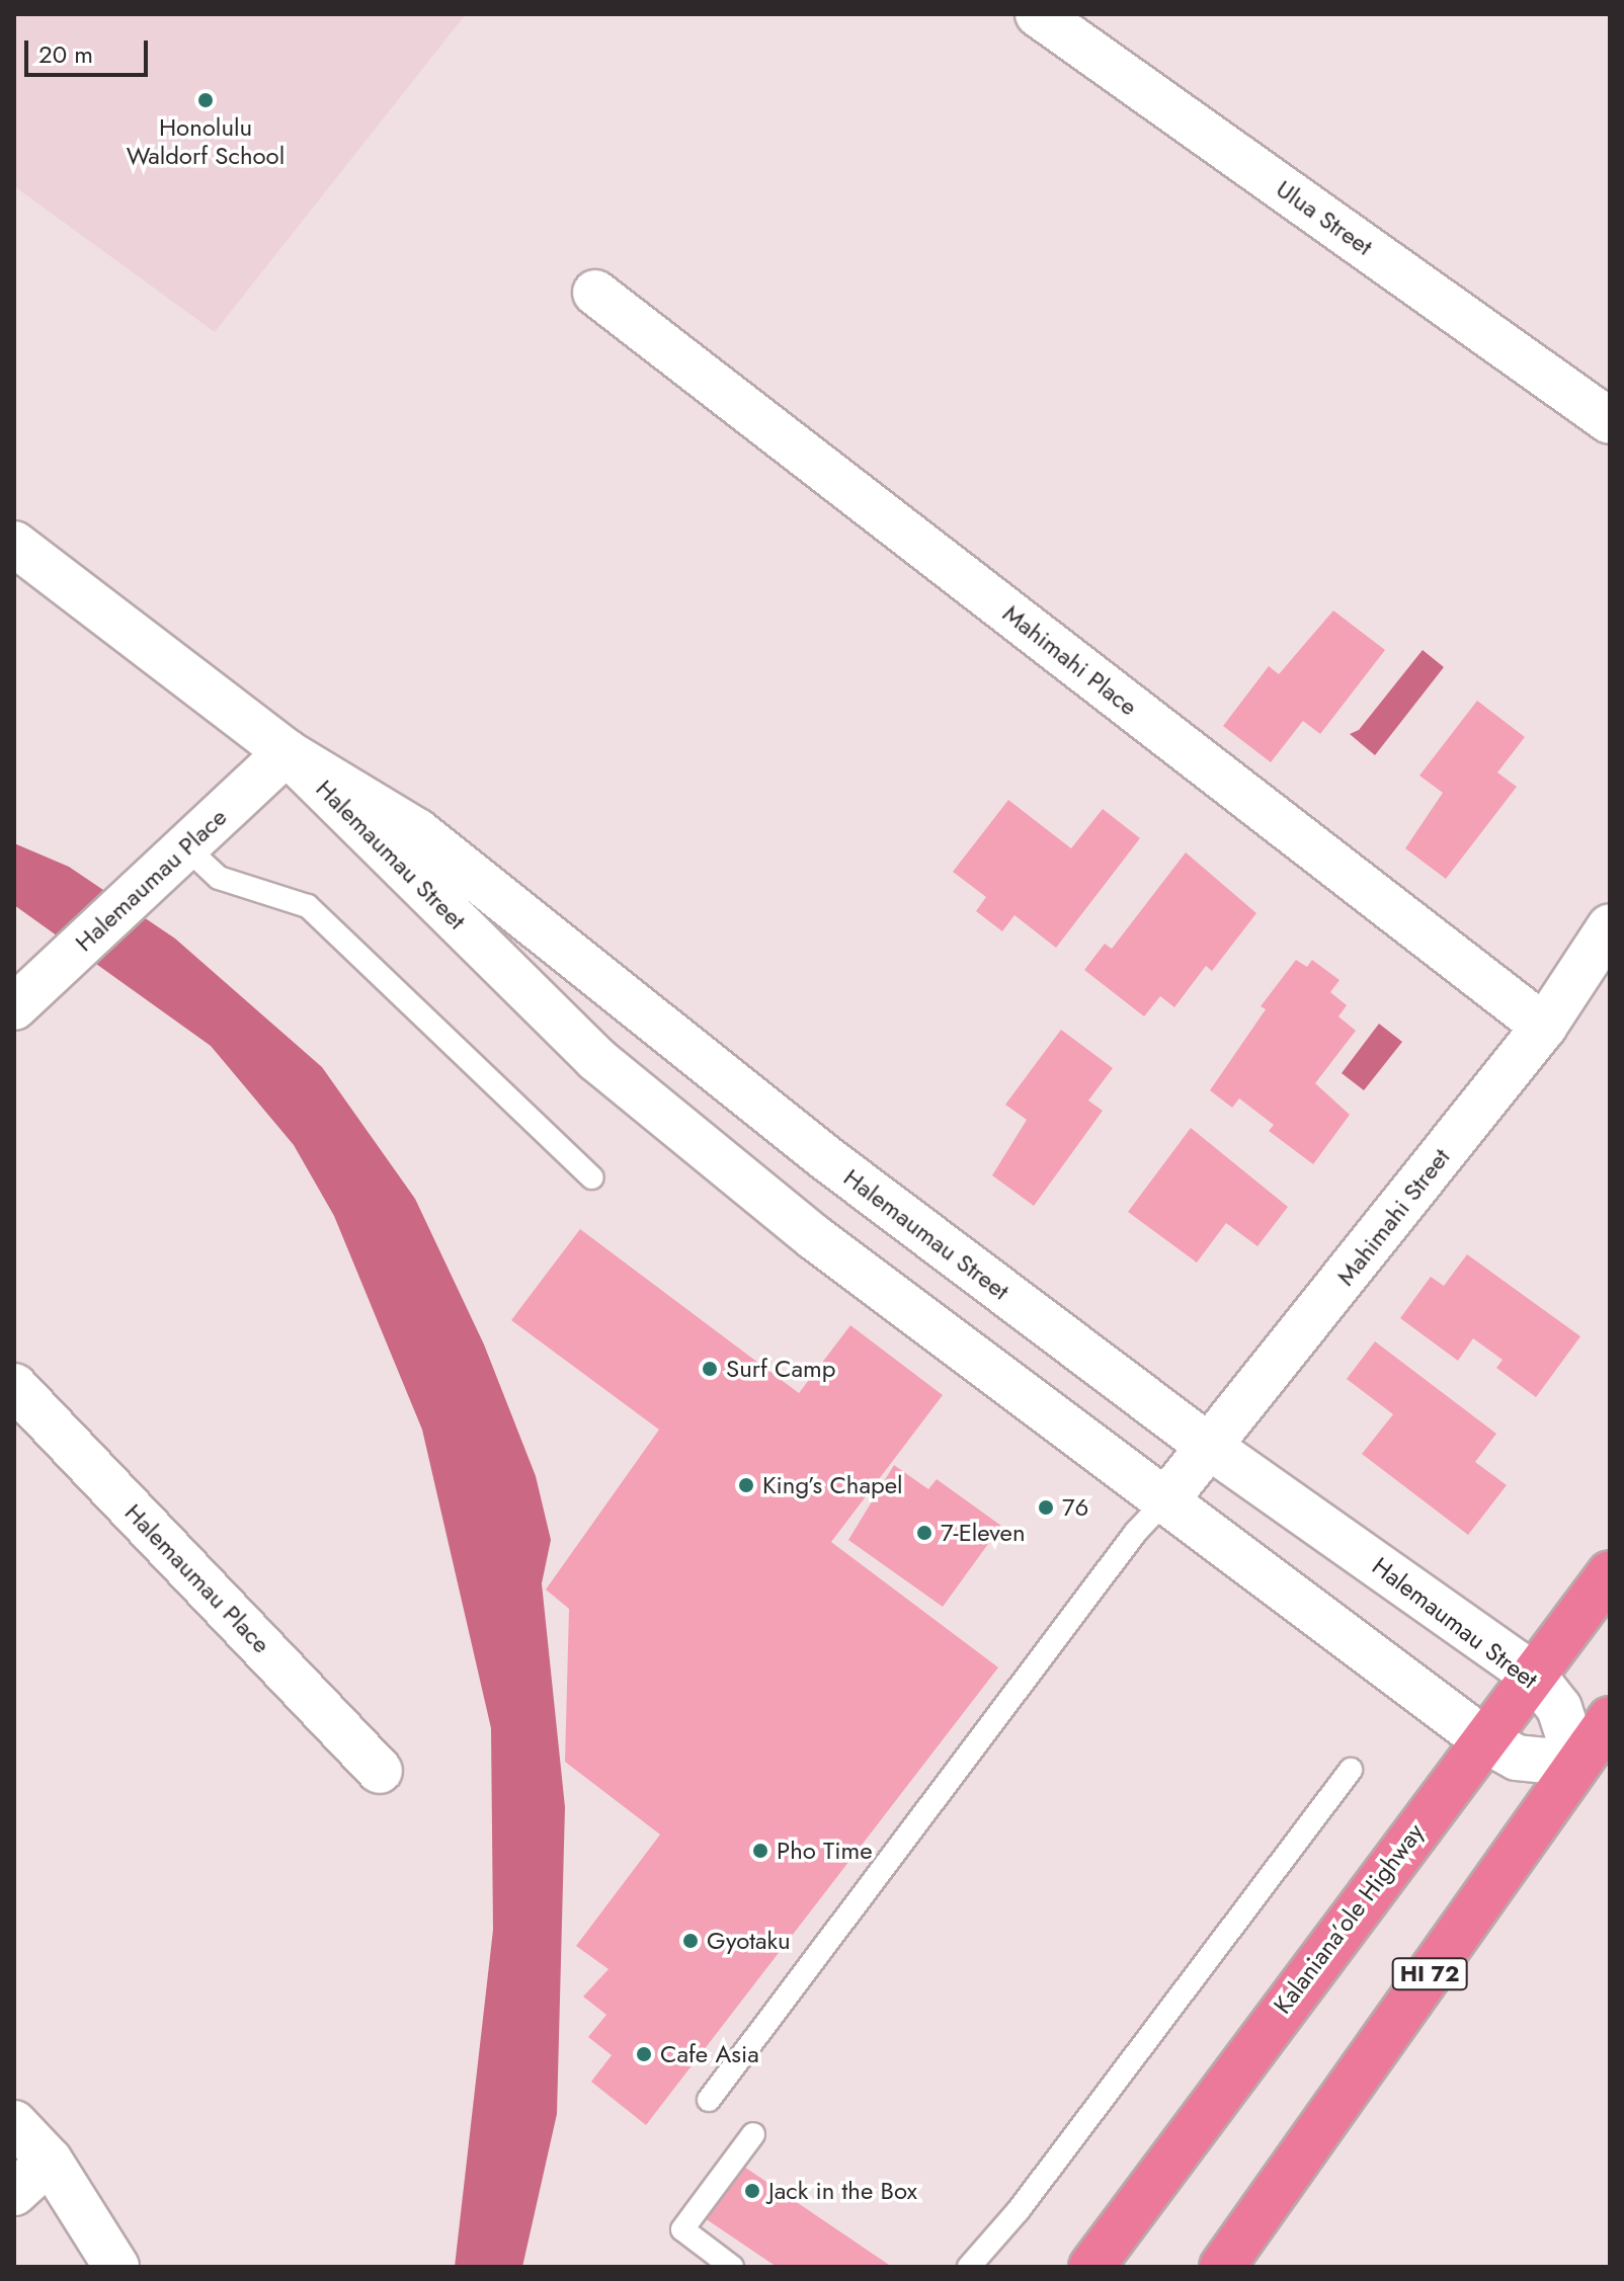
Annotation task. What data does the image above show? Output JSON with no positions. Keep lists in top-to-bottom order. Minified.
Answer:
{"streets":{"highway":["Kalaniana’ole Highway","HI 72"],"street":["Ulua Street","Mahimahi Place","Halemaumau Street","Halemaumau Place","Mahimahi Street"]},"crossings":[["Mahimahi Place","Mahimahi Street"],["Halemaumau Street","Halemaumau Place"],["Halemaumau Street","Mahimahi Street"],["Halemaumau Street","Kalaniana’ole Highway"],["Halemaumau Street","HI 72"]],"places":["Honolulu Waldorf School","Surf Camp","King’s Chapel","76","7-Eleven","Pho Time","Gyotaku","Cafe Asia","Jack in the Box"],"scale_bar":"20 m"}
